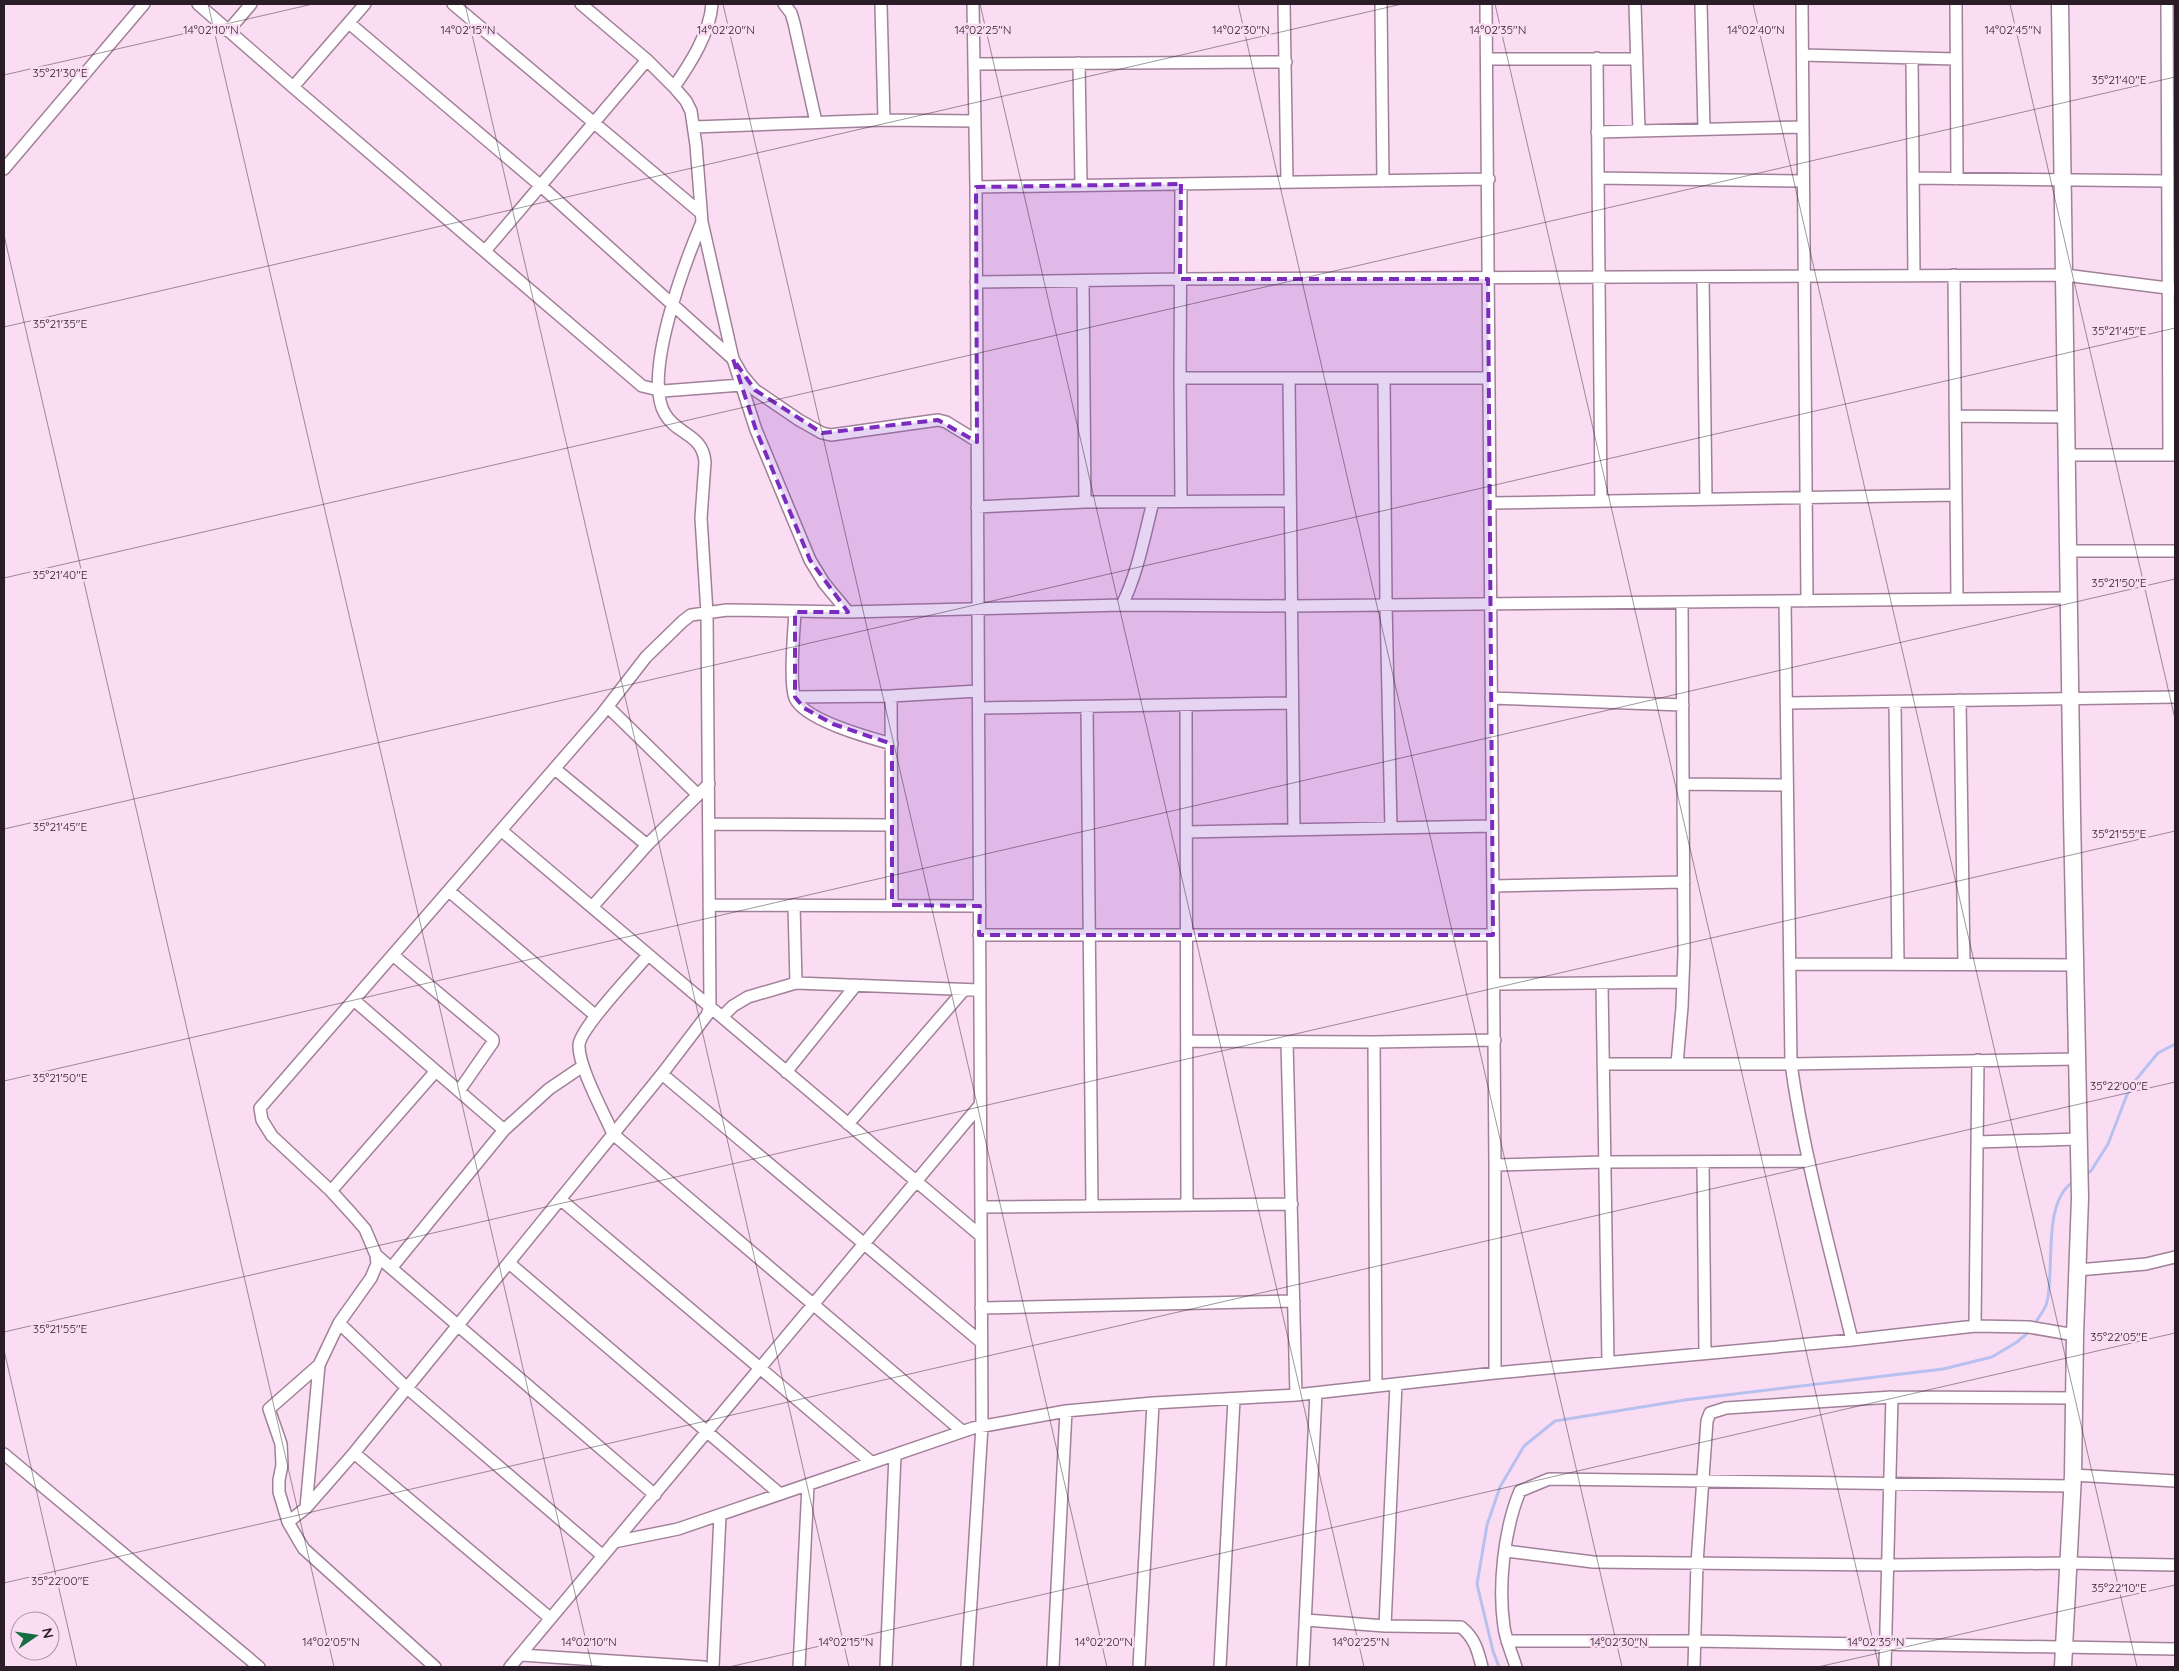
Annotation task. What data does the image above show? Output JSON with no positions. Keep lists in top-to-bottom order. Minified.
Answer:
{"north":"right","coordinates":["14°02'10\"N","14°02'15\"N","14°02'20\"N","14°02'25\"N","14°02'30\"N","14°02'35\"N","14°02'40\"N","14°02'45\"N","35°21'30\"E","35°21'40\"E","35°21'35\"E","35°21'45\"E","35°21'50\"E","35°21'55\"E","35°22'00\"E","35°22'05\"E","35°22'10\"E","14°02'05\"N"]}
